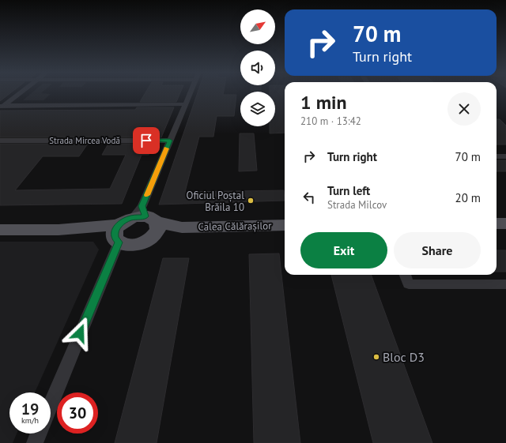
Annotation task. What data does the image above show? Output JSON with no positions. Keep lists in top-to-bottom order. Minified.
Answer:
{"streets":{"main road":["Calea Călărașilor"],"street":["Strada Mircea Vodă"]},"places":["Oficiul Poștal Brăila 10","Bloc D3"],"north":"top right","page":{"turn":["70 m","Turn right"],"heading":["1 min","210 m · 13:42"],"list":[{"name":"Turn right","value":"70 m"},{"name":"Turn left","note":"Strada Milcov","value":"20 m"}],"buttons":["Exit","Share"],"speed":"19 km/h","limit":"30"}}
